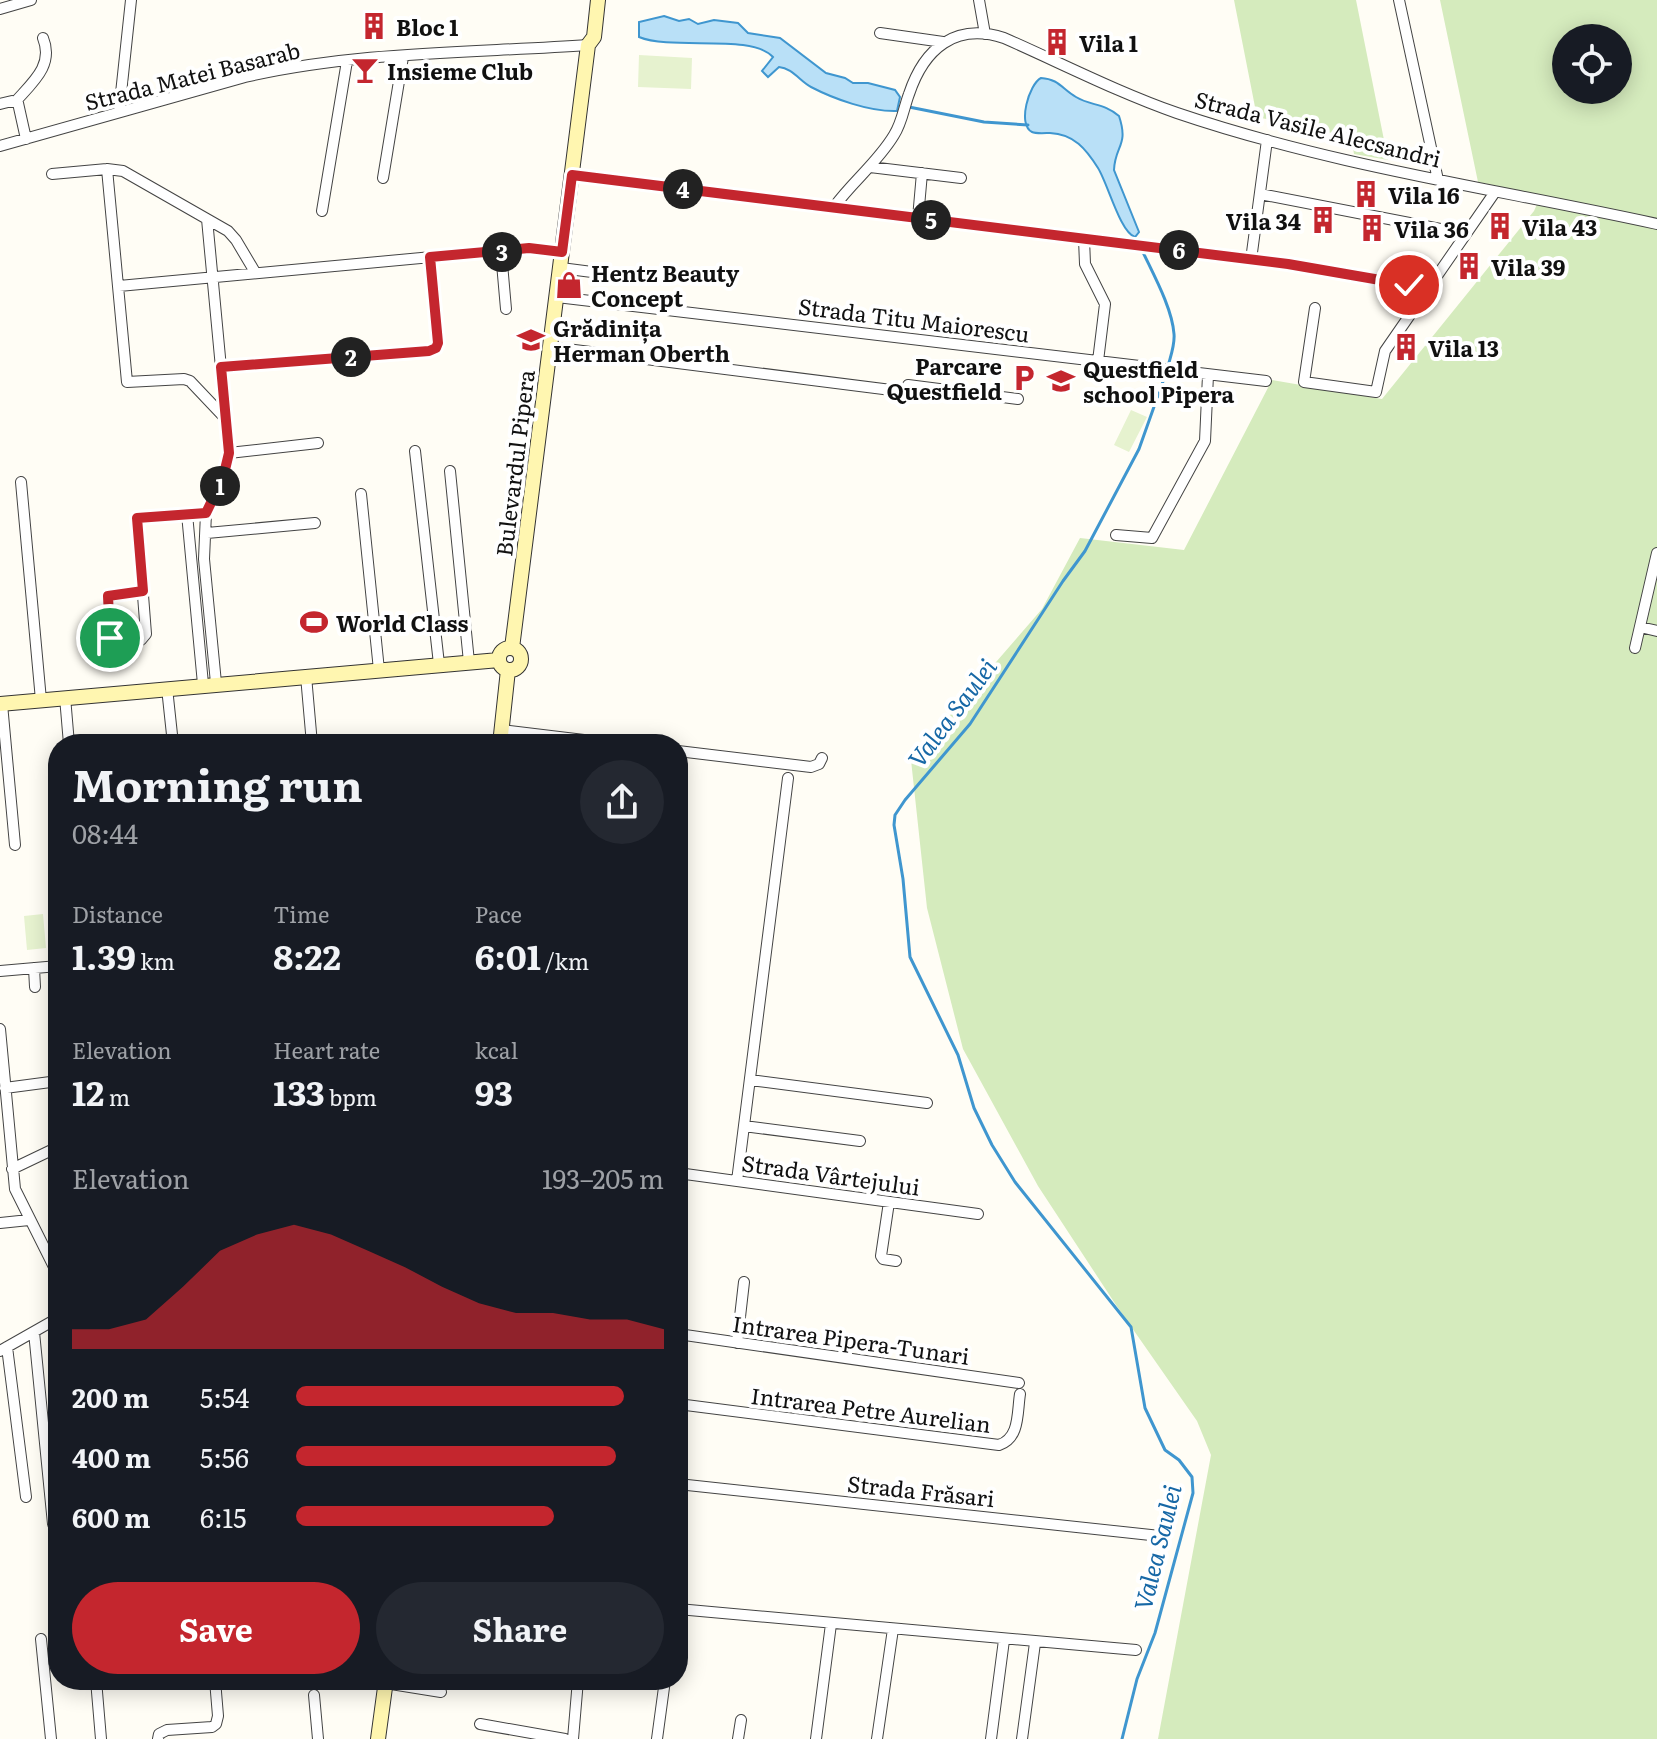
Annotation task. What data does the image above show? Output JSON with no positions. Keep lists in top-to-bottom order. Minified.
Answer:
{"streets":{"main road":["Bulevardul Pipera"],"street":["Strada Matei Basarab","Strada Vasile Alecsandri","Strada Titu Maiorescu","Strada Vârtejului","Intrarea Pipera-Tunari","Intrarea Petre Aurelian","Strada Frăsari"]},"crossings":[["Strada Matei Basarab","Bulevardul Pipera"],["Strada Titu Maiorescu","Bulevardul Pipera"],["Intrarea Pipera-Tunari","Intrarea Petre Aurelian"]],"water":["Valea Saulei"],"places":{"building":["Bloc 1","Vila 1","Vila 16","Vila 34","Vila 43","Vila 36","Vila 39","Vila 13"],"bar":["Insieme Club"],"shop":["Hentz Beauty Concept"],"school or university":["Grădinița Herman Oberth","Questfield school Pipera"],"parking":["Parcare Questfield"],"sports":["World Class"]},"page":{"pins":["4","5","6","3","2","1"],"heading":["Morning run","08:44"],"stats":[["Distance","1.39 km"],["Time","8:22"],["Pace","6:01 /km"],["Elevation","12 m"],["Heart rate","133 bpm"],["kcal","93"]],"chart":["Elevation","193–205 m"],"list":[{"name":"200 m","note":"5:54"},{"name":"400 m","note":"5:56"},{"name":"600 m","note":"6:15"}],"buttons":["Save","Share"]}}
